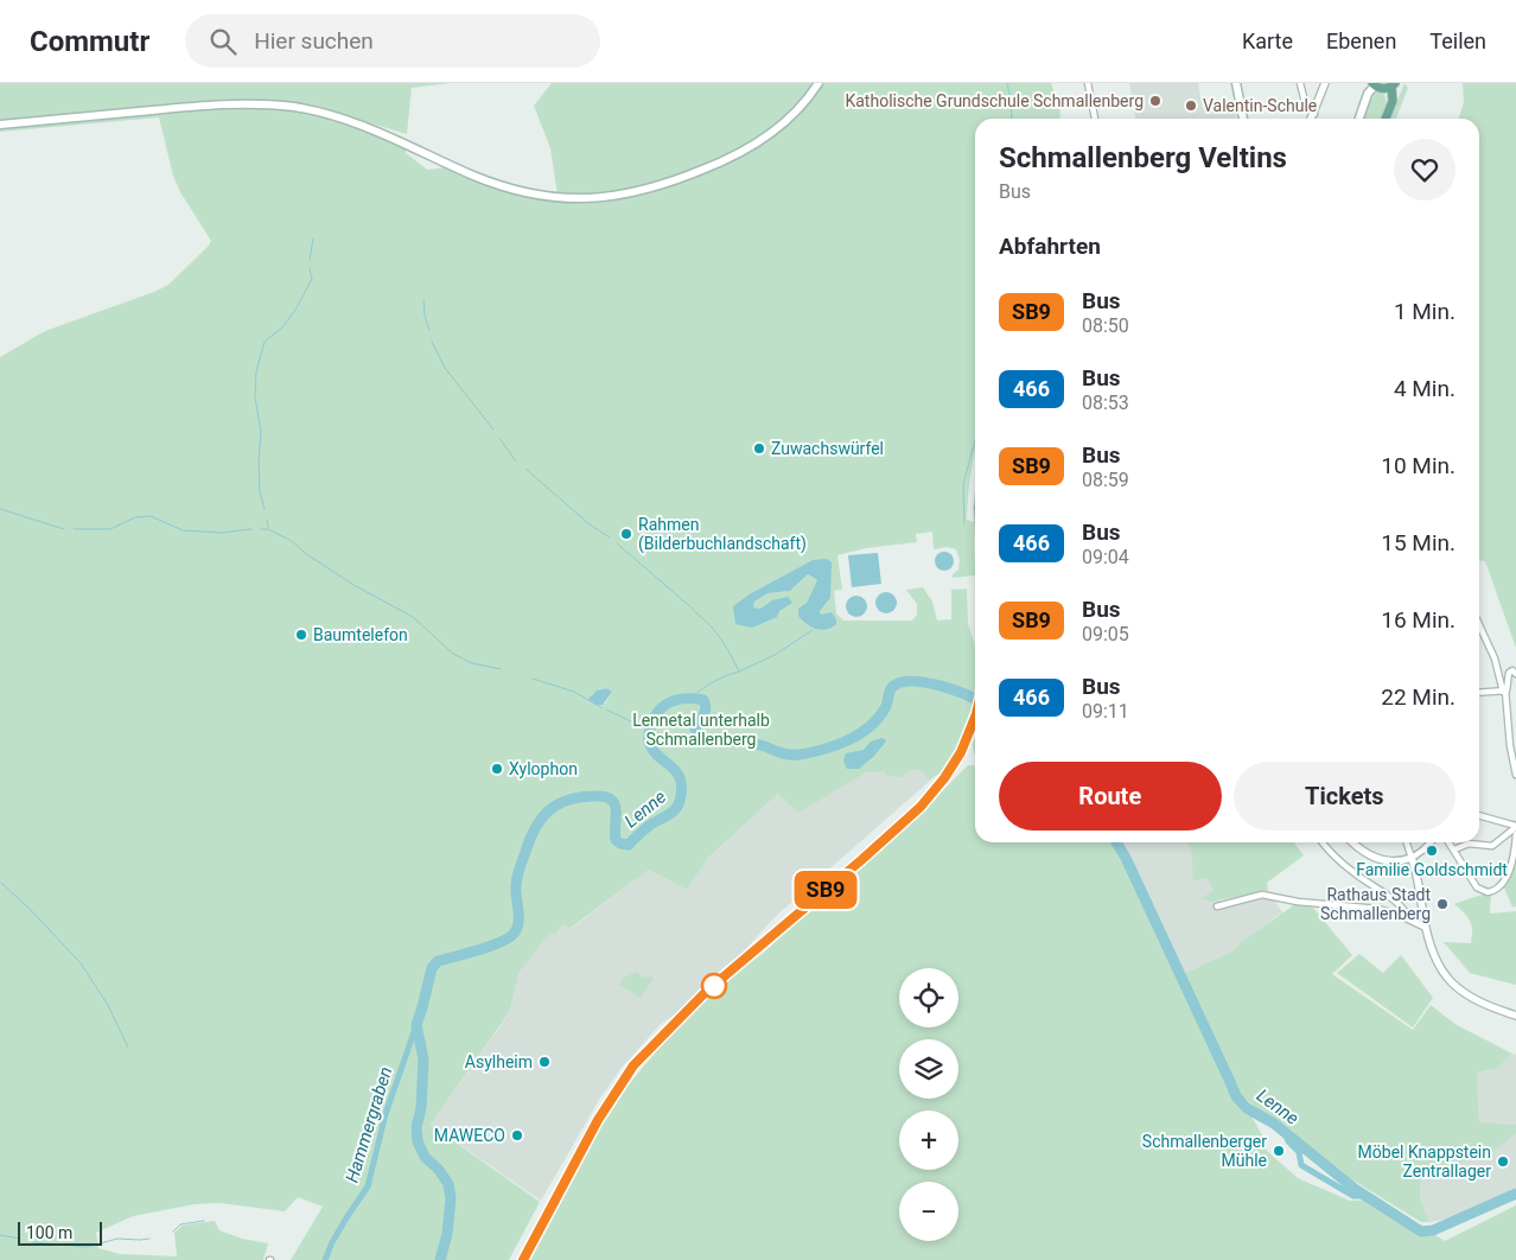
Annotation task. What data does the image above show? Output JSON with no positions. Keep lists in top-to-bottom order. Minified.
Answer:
{"water":["Lenne","Hammergraben"],"parks":["Lennetal unterhalb Schmallenberg"],"places":["Katholische Grundschule Schmallenberg","Valentin-Schule","Zuwachswürfel","Rahmen (Bilderbuchlandschaft)","Baumtelefon","Xylophon","Familie Goldschmidt","Rathaus Stadt Schmallenberg","Asylheim","MAWECO","Schmallenberger Mühle","Möbel Knappstein Zentrallager"],"lines":["bus line SB9"],"scale_bar":"100 m","page":{"header":"Commutr","search":"Hier suchen","nav":["Karte","Ebenen","Teilen"],"on_map":"SB9","heading":[["Schmallenberg Veltins","Bus"],"Abfahrten"],"list":[{"mark":"SB9","name":"Bus","note":"08:50","value":"1 Min."},{"mark":"466","name":"Bus","note":"08:53","value":"4 Min."},{"mark":"SB9","name":"Bus","note":"08:59","value":"10 Min."},{"mark":"466","name":"Bus","note":"09:04","value":"15 Min."},{"mark":"SB9","name":"Bus","note":"09:05","value":"16 Min."},{"mark":"466","name":"Bus","note":"09:11","value":"22 Min."}],"buttons":["Route","Tickets"],"map_buttons":["+","−"],"scale":"100 m"}}
